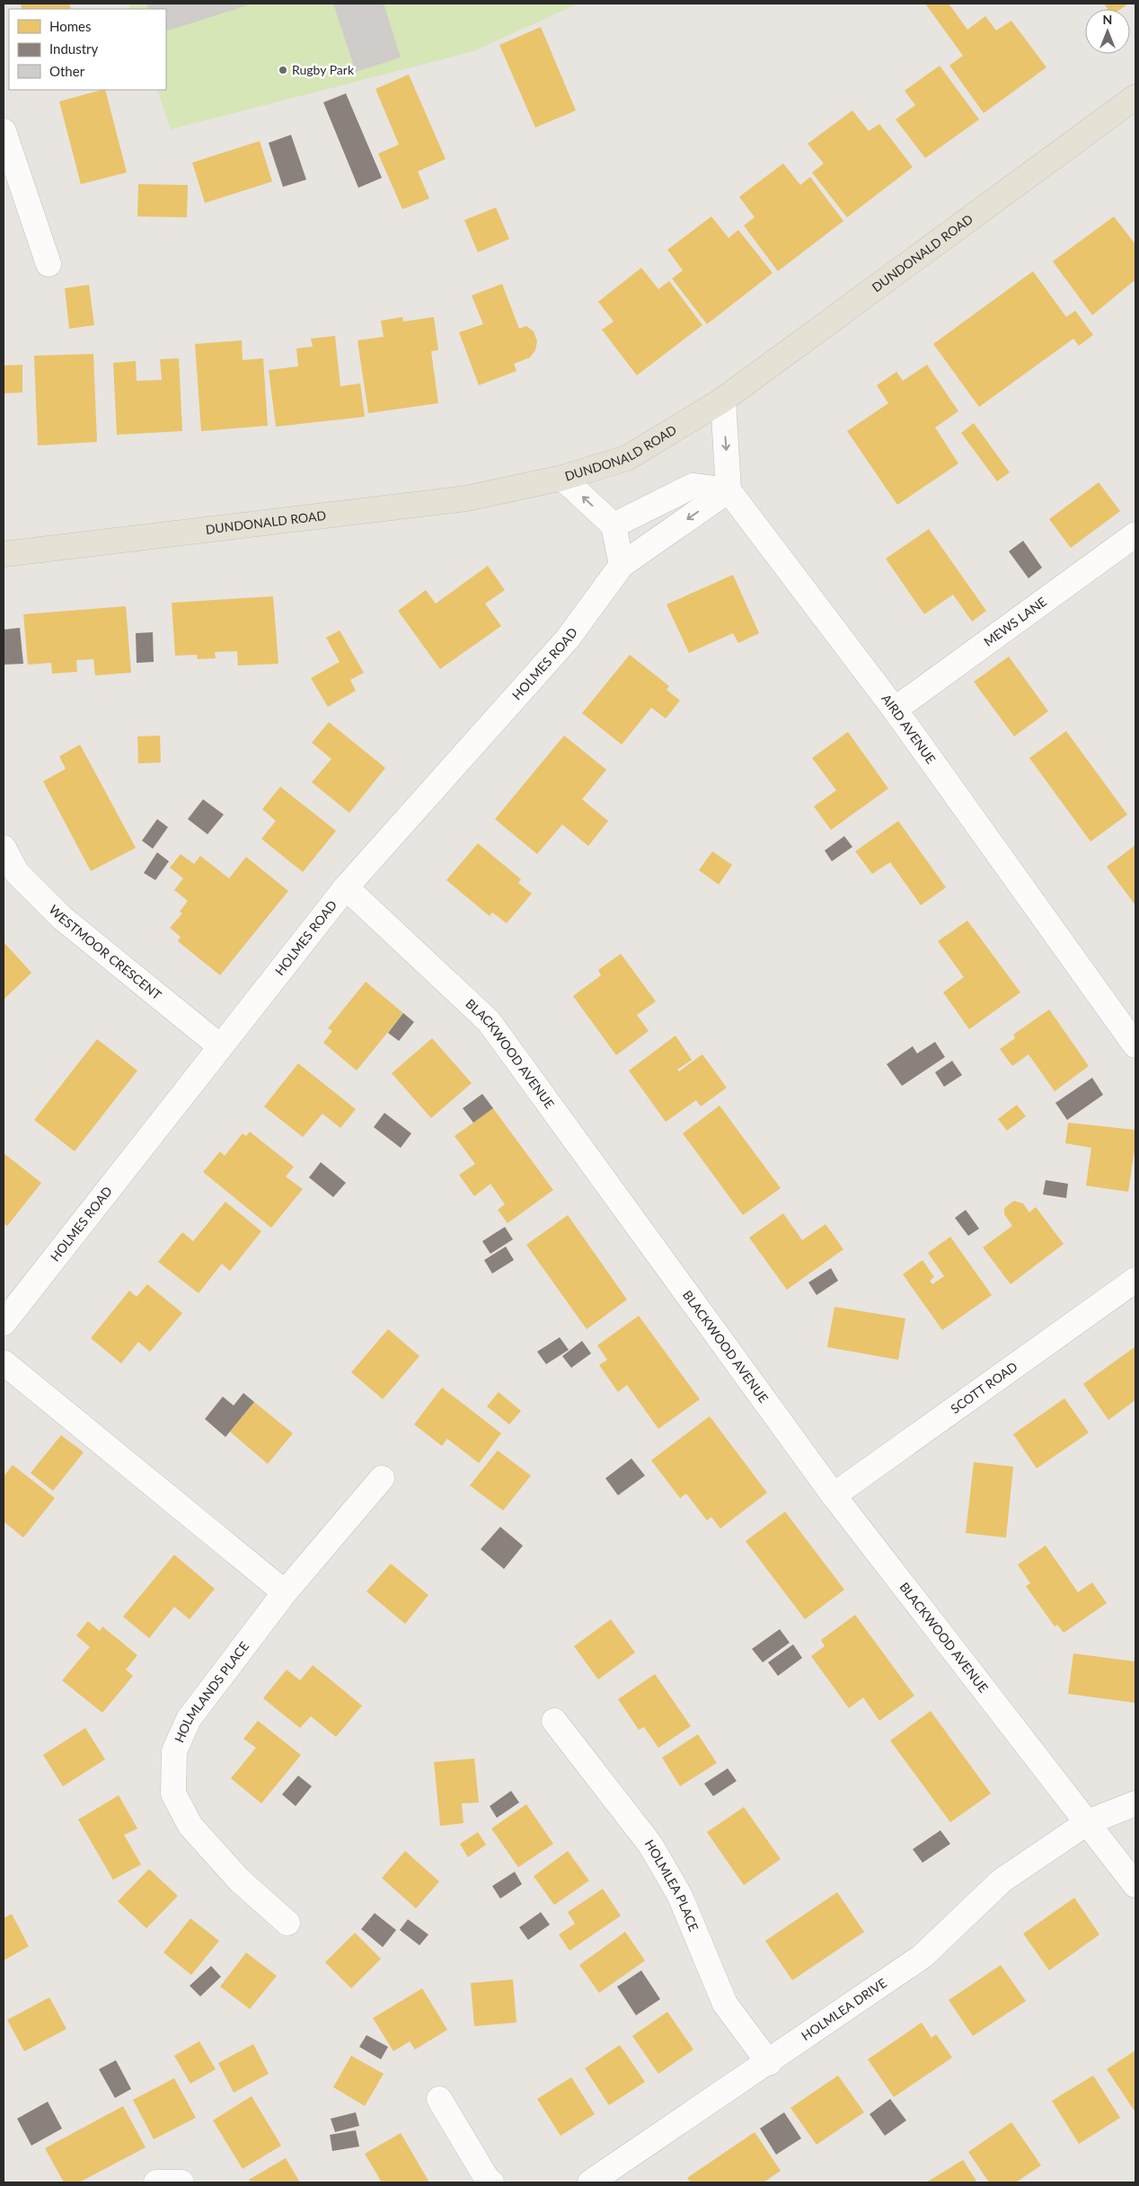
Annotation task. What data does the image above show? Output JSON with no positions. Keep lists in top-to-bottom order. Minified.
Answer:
{"streets":{"main road":["DUNDONALD ROAD"],"street":["MEWS LANE","HOLMES ROAD","AIRD AVENUE","WESTMOOR CRESCENT","BLACKWOOD AVENUE","SCOTT ROAD","HOLMLANDS PLACE","HOLMLEA PLACE","HOLMLEA DRIVE"]},"crossings":[["MEWS LANE","AIRD AVENUE"],["HOLMES ROAD","AIRD AVENUE"],["HOLMES ROAD","WESTMOOR CRESCENT"],["HOLMES ROAD","BLACKWOOD AVENUE"],["BLACKWOOD AVENUE","SCOTT ROAD"],["BLACKWOOD AVENUE","HOLMLEA DRIVE"],["HOLMLEA PLACE","HOLMLEA DRIVE"]],"places":["Rugby Park"],"legend":["Homes","Industry","Other"],"north":"top"}
